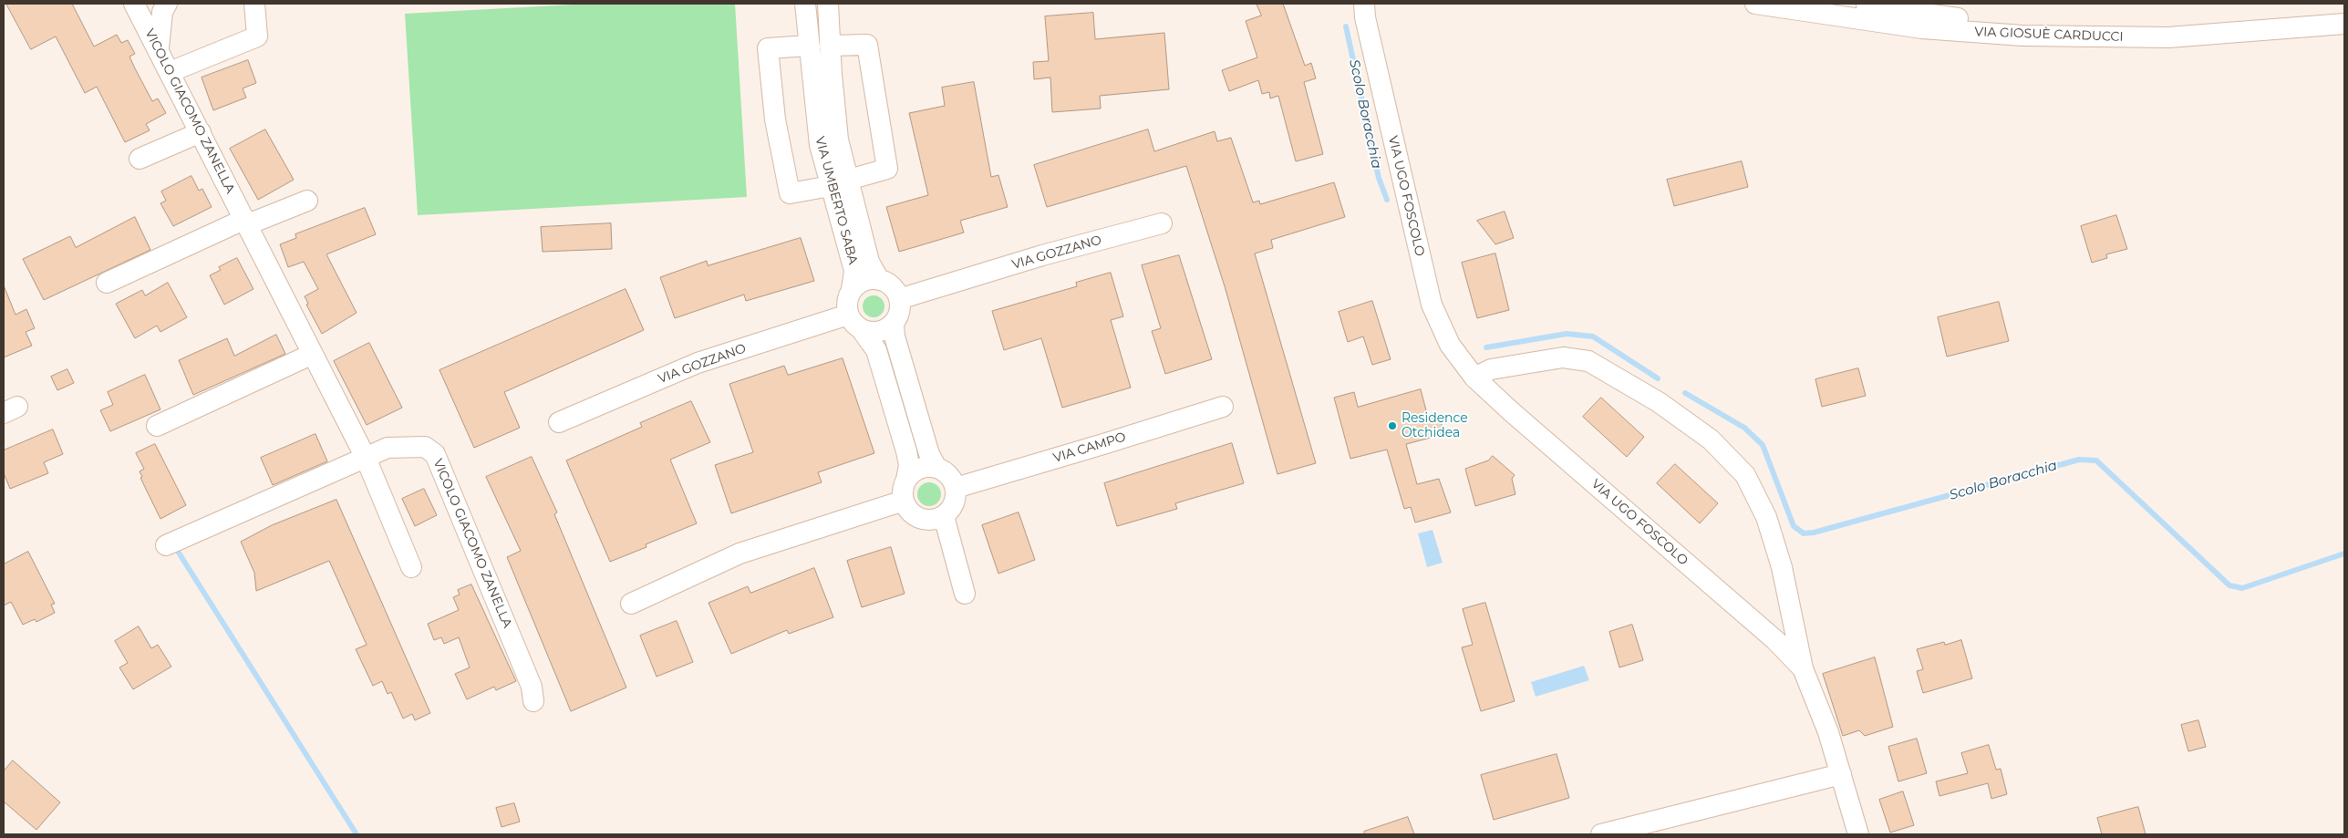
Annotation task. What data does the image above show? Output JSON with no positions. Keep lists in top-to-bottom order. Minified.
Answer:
{"streets":{"street":["VIA GIOSUÈ CARDUCCI","VICOLO GIACOMO ZANELLA","VIA UGO FOSCOLO","VIA UMBERTO SABA","VIA GOZZANO","VIA CAMPO"]},"crossings":[["VIA UMBERTO SABA","VIA GOZZANO"]],"water":["Scolo Boracchia"],"places":["Residence Otchidea"]}
